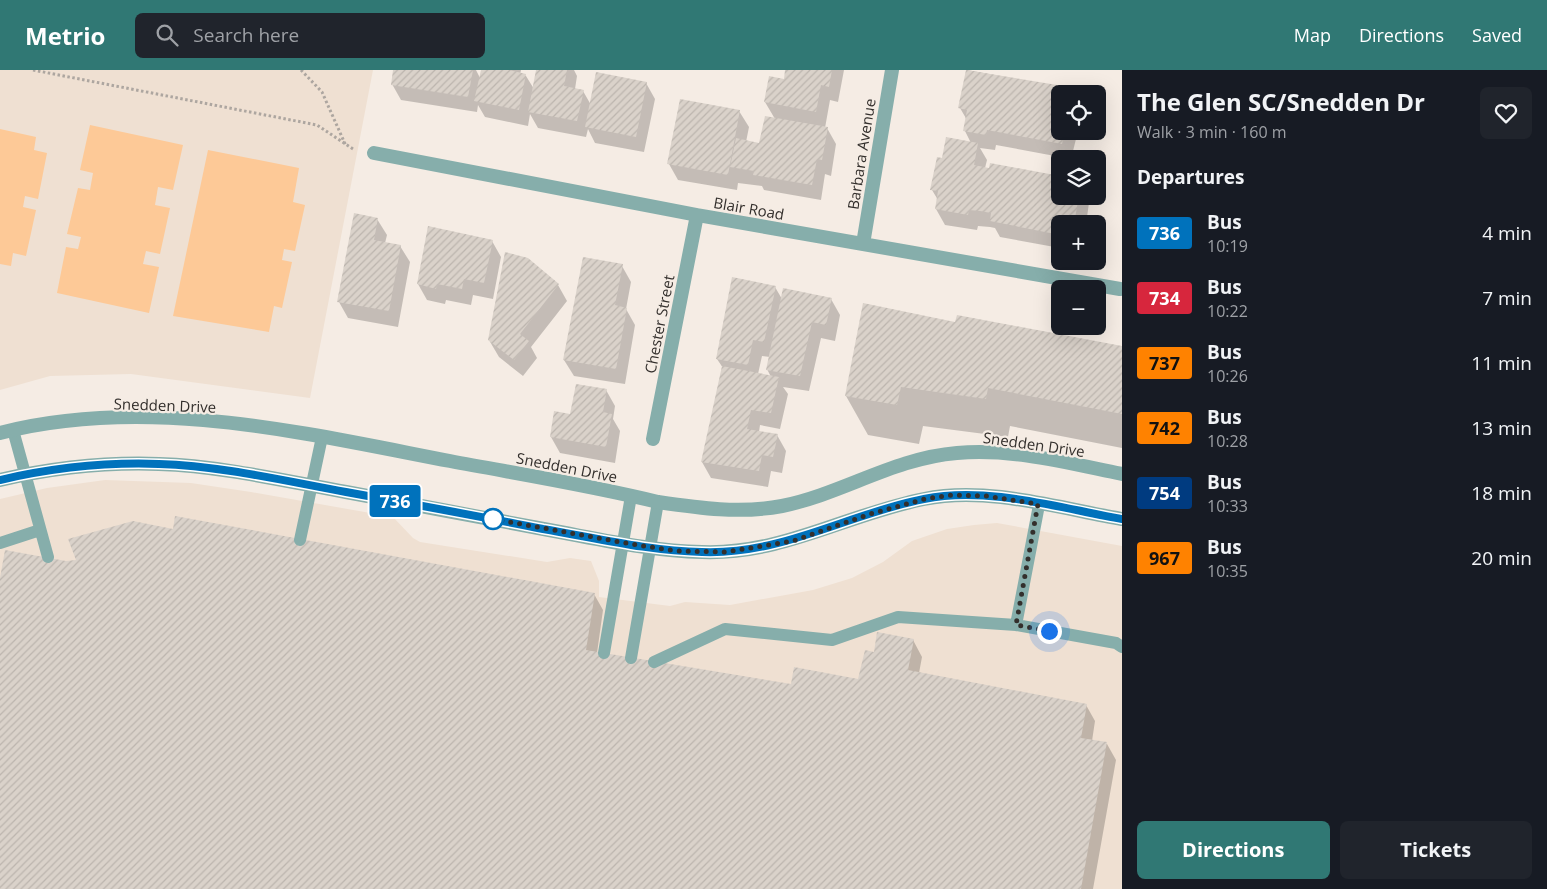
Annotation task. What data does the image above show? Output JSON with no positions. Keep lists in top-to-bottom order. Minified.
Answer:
{"streets":{"street":["Barbara Avenue","Blair Road","Chester Street","Snedden Drive"]},"crossings":[["Barbara Avenue","Blair Road"],["Blair Road","Chester Street"]],"lines":["bus line 736"],"page":{"header":"Metrio","search":"Search here","nav":["Map","Directions","Saved"],"on_map":"736","heading":[["The Glen SC/Snedden Dr","Walk · 3 min · 160 m"],"Departures"],"map_buttons":["+","−"],"list":[{"mark":"736","name":"Bus","note":"10:19","value":"4 min"},{"mark":"734","name":"Bus","note":"10:22","value":"7 min"},{"mark":"737","name":"Bus","note":"10:26","value":"11 min"},{"mark":"742","name":"Bus","note":"10:28","value":"13 min"},{"mark":"754","name":"Bus","note":"10:33","value":"18 min"},{"mark":"967","name":"Bus","note":"10:35","value":"20 min"}],"buttons":["Directions","Tickets"]}}
